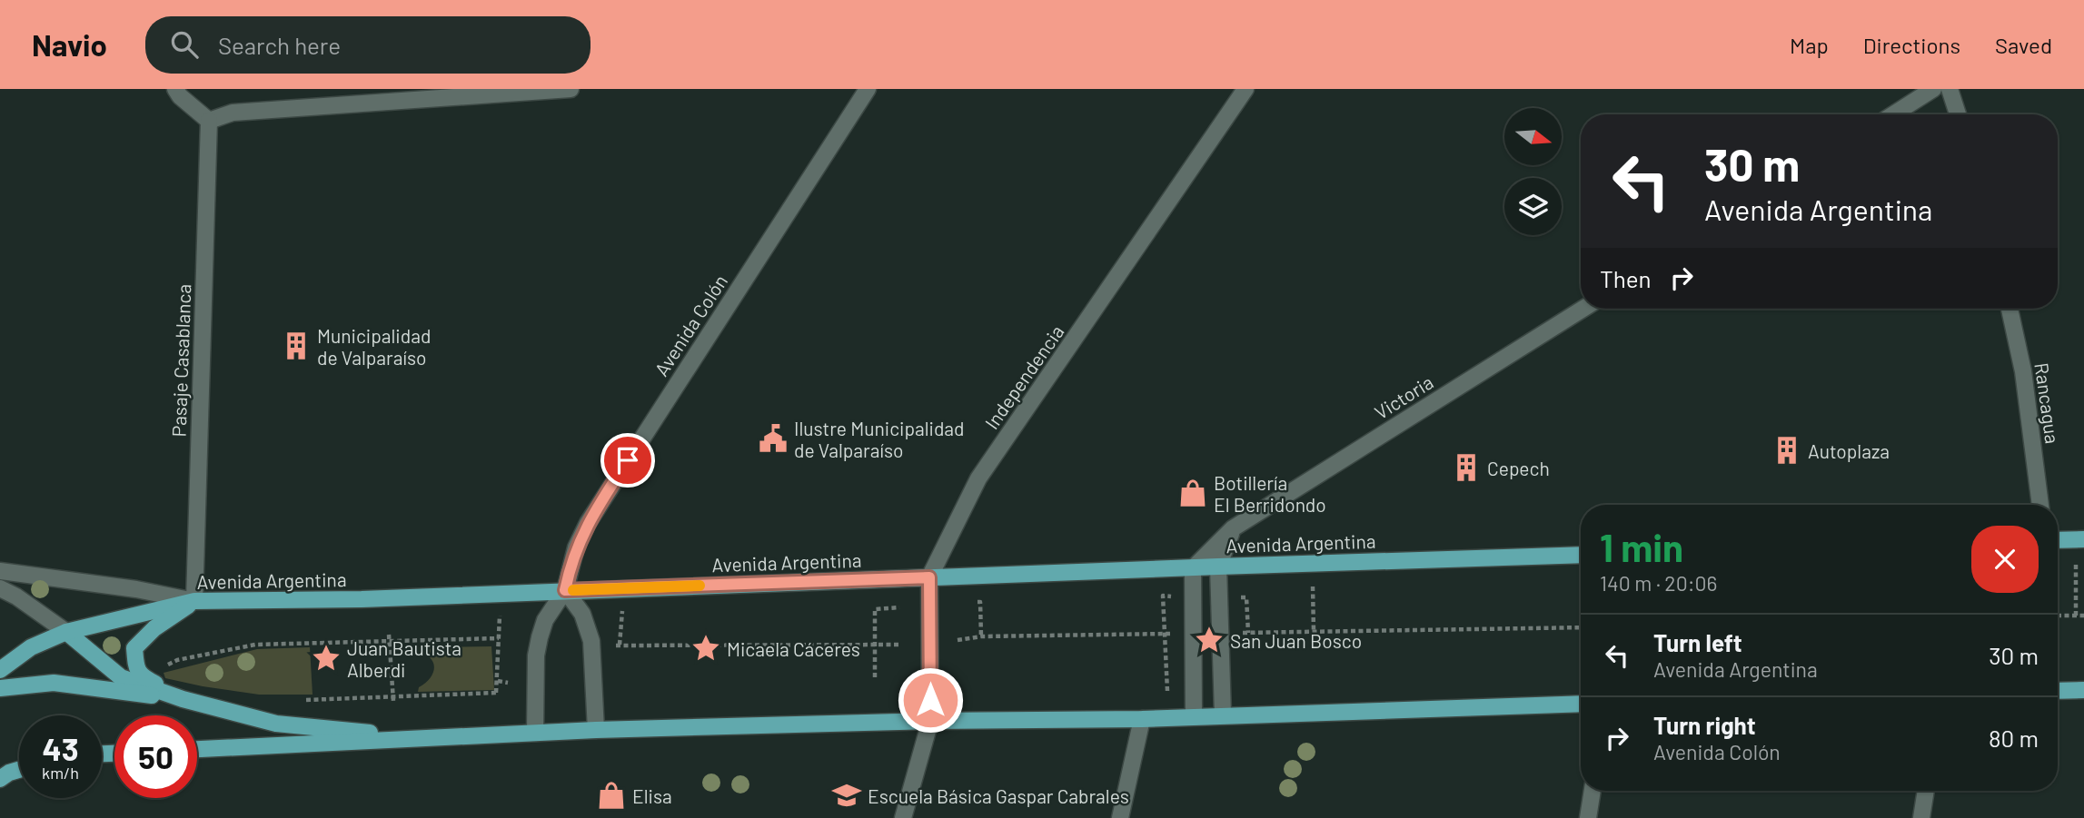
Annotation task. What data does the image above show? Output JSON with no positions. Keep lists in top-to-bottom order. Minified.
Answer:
{"streets":{"main road":["Avenida Argentina"],"street":["Avenida Colón","Pasaje Casablanca","Independencia","Victoria","Rancagua"]},"crossings":[["Avenida Colón","Avenida Argentina"],["Pasaje Casablanca","Avenida Argentina"],["Independencia","Avenida Argentina"],["Victoria","Avenida Argentina"]],"places":{"building":["Municipalidad de Valparaíso","Autoplaza","Cepech"],"public building":["Ilustre Municipalidad de Valparaíso"],"shop":["Botillería El Berridondo","Elisa"],"place":["San Juan Bosco","Micaela Cáceres","Juan Bautista Alberdi"],"school or university":["Escuela Básica Gaspar Cabrales"]},"north":"right","page":{"header":"Navio","search":"Search here","nav":["Map","Directions","Saved"],"turn":["30 m","Avenida Argentina"],"then":"Then","heading":["1 min","140 m · 20:06"],"list":[{"name":"Turn left","note":"Avenida Argentina","value":"30 m"},{"name":"Turn right","note":"Avenida Colón","value":"80 m"}],"speed":"43 km/h","limit":"50"}}
